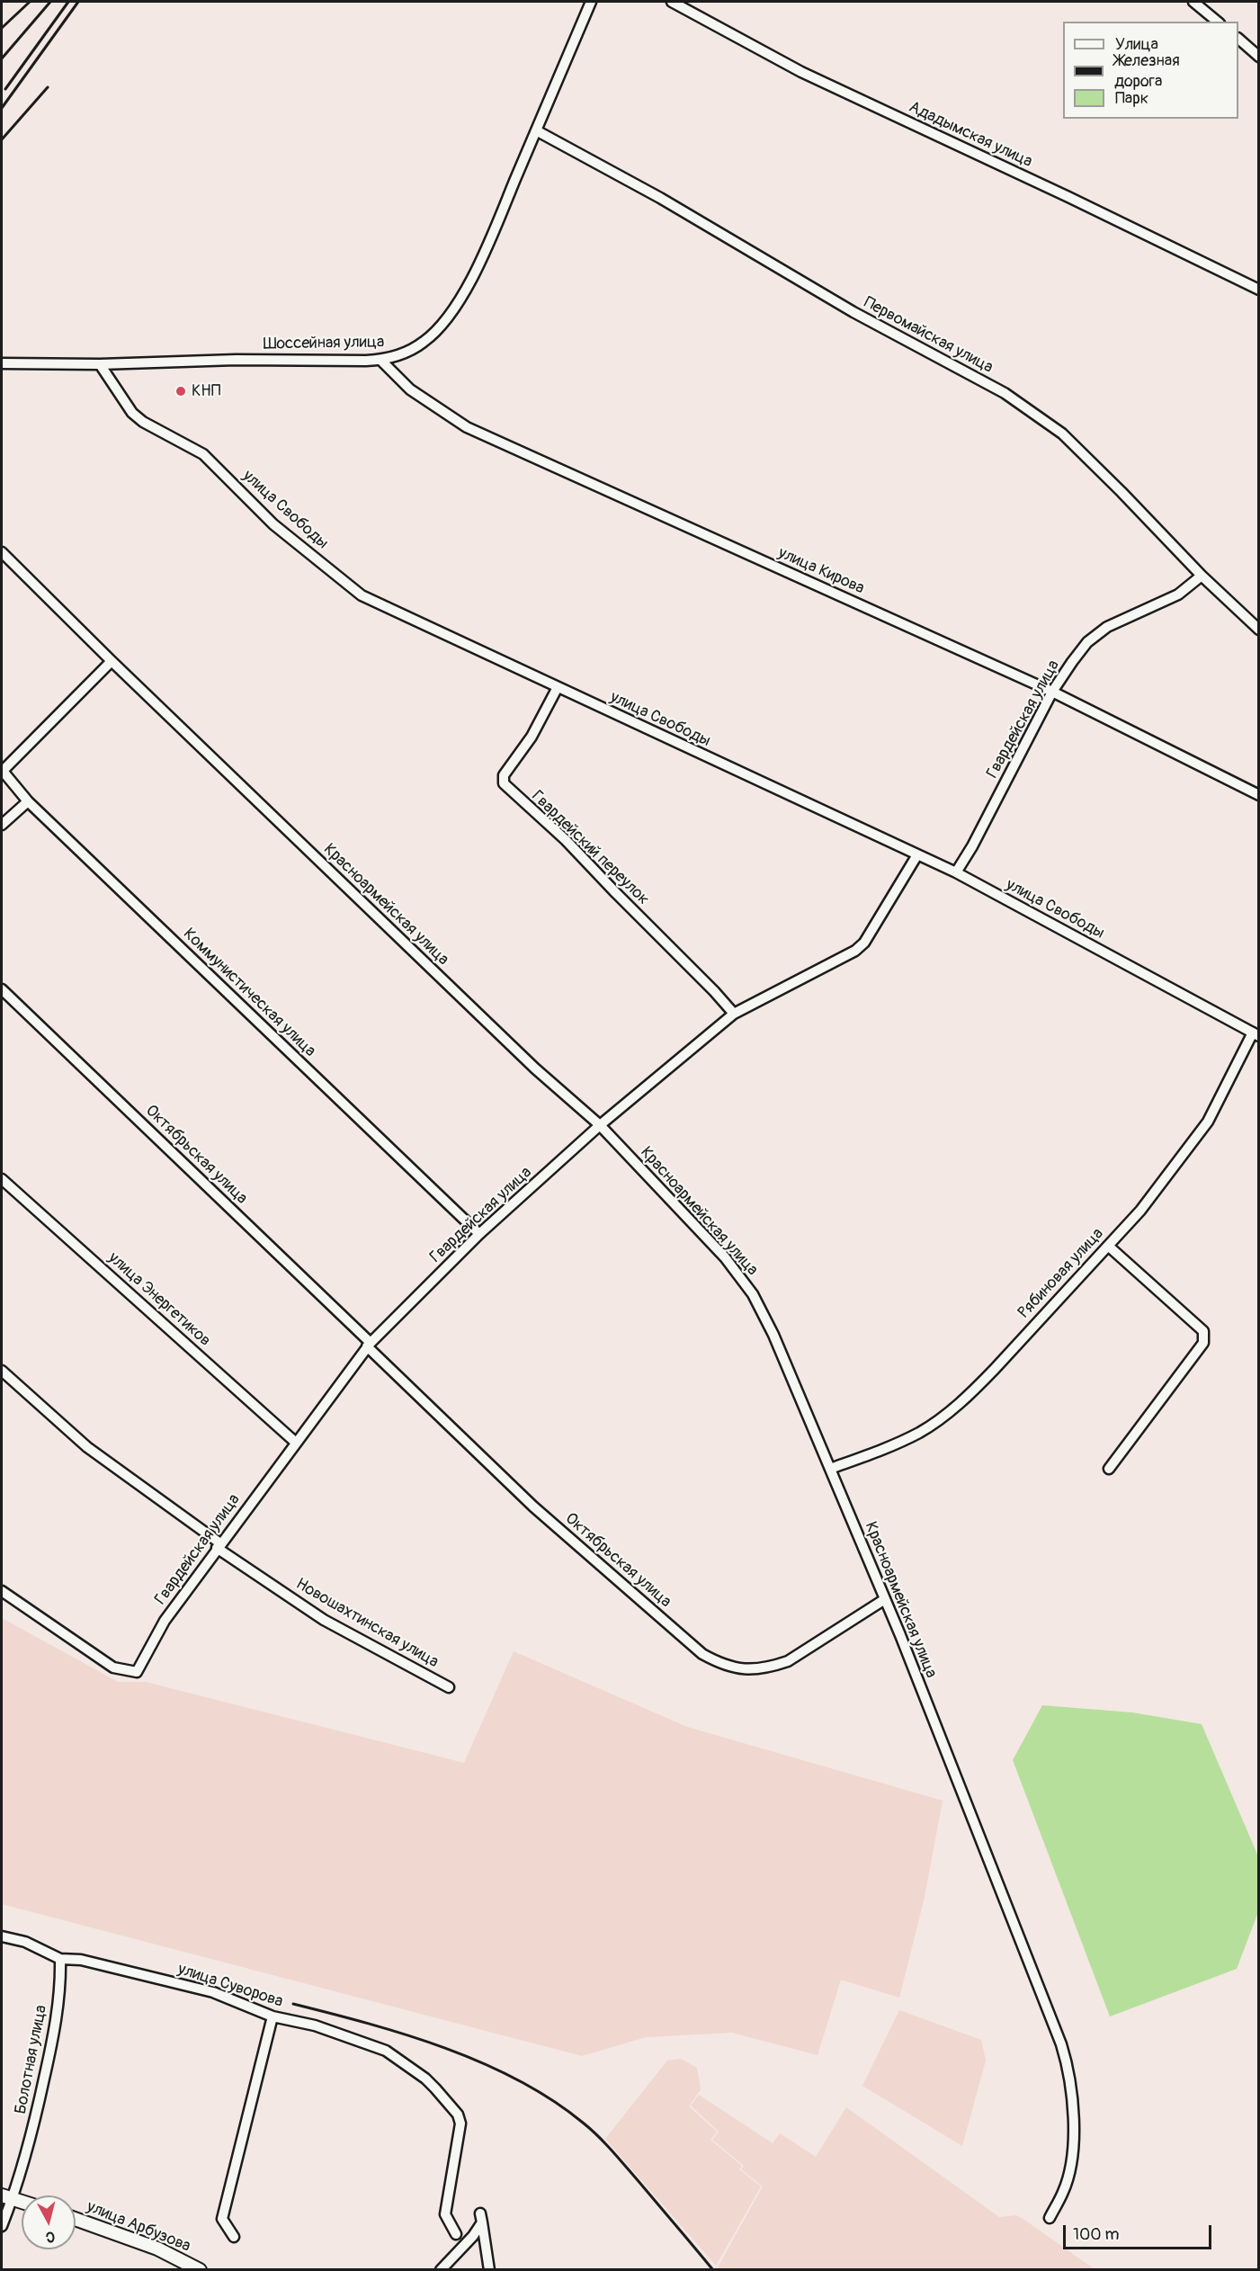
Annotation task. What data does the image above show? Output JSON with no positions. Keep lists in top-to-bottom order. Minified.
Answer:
{"streets":{"street":["Ададымская улица","Первомайская улица","Шоссейная улица","улица Свободы","улица Кирова","Гвардейская улица","Гвардейский переулок","Красноармейская улица","Коммунистическая улица","Октябрьская улица","Рябиновая улица","улица Энергетиков","Новошахтинская улица","улица Суворова","Болотная улица","улица Арбузова"]},"crossings":[["Первомайская улица","Шоссейная улица"],["Первомайская улица","Гвардейская улица"],["Шоссейная улица","улица Свободы"],["Шоссейная улица","улица Кирова"],["улица Свободы","Гвардейская улица"],["улица Свободы","Гвардейский переулок"],["улица Свободы","Рябиновая улица"],["улица Кирова","Гвардейская улица"],["Гвардейская улица","Гвардейский переулок"],["Гвардейская улица","Красноармейская улица"],["Гвардейская улица","Коммунистическая улица"],["Гвардейская улица","Октябрьская улица"],["Гвардейская улица","улица Энергетиков"],["Гвардейская улица","Новошахтинская улица"],["Красноармейская улица","Октябрьская улица"],["Красноармейская улица","Рябиновая улица"],["улица Суворова","Болотная улица"]],"places":["КНП"],"legend":["Улица","Железная дорога","Парк"],"scale_bar":"100 m","north":"bottom"}
